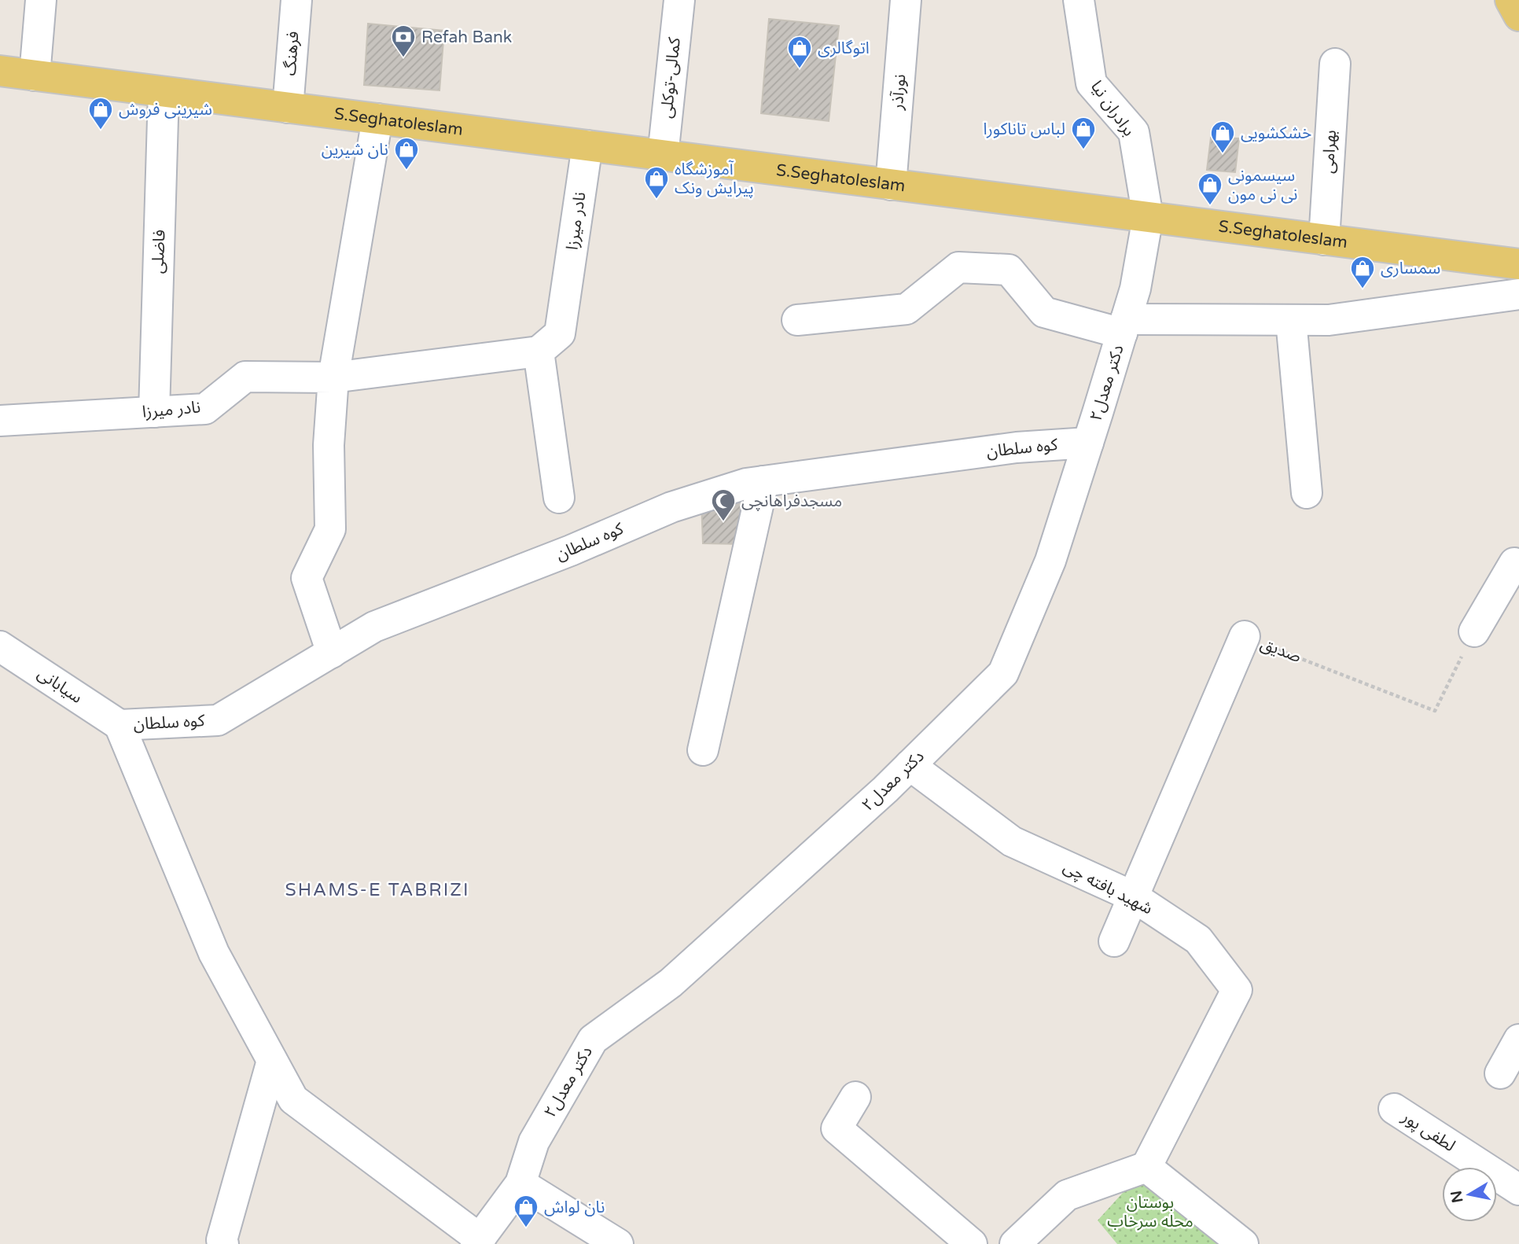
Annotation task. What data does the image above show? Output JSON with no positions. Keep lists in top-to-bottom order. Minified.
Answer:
{"streets":{"main road":["S.Seghatoleslam"],"street":["فرهنگ","کمالی-توکلی","نورآذر","برادران نیا","بهرامی","نادر میرزا","فاضلی","دکتر معدل۲","کوه سلطان","صدیق","سیابانی","شهید بافته چی","لطفی پور"]},"crossings":[["فرهنگ","S.Seghatoleslam"],["کمالی-توکلی","S.Seghatoleslam"],["نورآذر","S.Seghatoleslam"],["برادران نیا","S.Seghatoleslam"],["برادران نیا","دکتر معدل۲"],["S.Seghatoleslam","بهرامی"],["S.Seghatoleslam","نادر میرزا"],["S.Seghatoleslam","فاضلی"],["S.Seghatoleslam","دکتر معدل۲"],["نادر میرزا","فاضلی"],["دکتر معدل۲","کوه سلطان"],["دکتر معدل۲","شهید بافته چی"],["کوه سلطان","سیابانی"],["صدیق","شهید بافته چی"]],"districts":["SHAMS-E TABRIZI"],"parks":["بوستان محله سرخاب"],"places":{"bank":["Refah Bank"],"shop":["اتوگالری","شیرینی فروش","لباس تاناکورا","خشکشویی","نان شیرین","آموزشگاه پیرایش ونک","سیسمونی نی نی مون","سمساری","نان لواش"],"mosque":["مسجدفراهانچی"]},"north":"left"}
